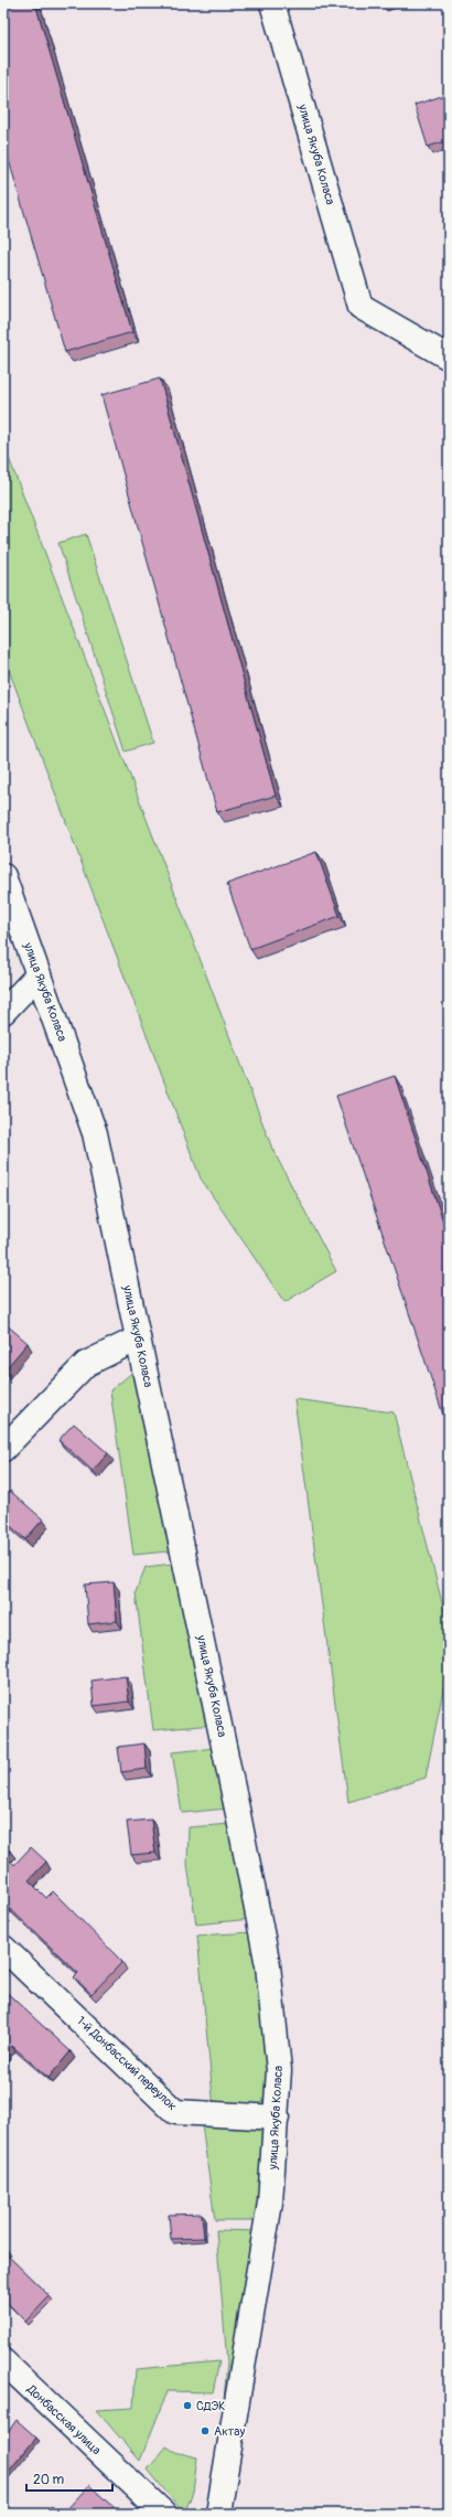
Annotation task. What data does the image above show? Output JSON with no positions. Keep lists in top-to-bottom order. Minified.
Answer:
{"streets":{"street":["улица Якуба Коласа","1-й Донбасский переулок","Донбасская улица"]},"crossings":[["улица Якуба Коласа","1-й Донбасский переулок"]],"places":["СДЭК","Актау"],"scale_bar":"20 m"}
